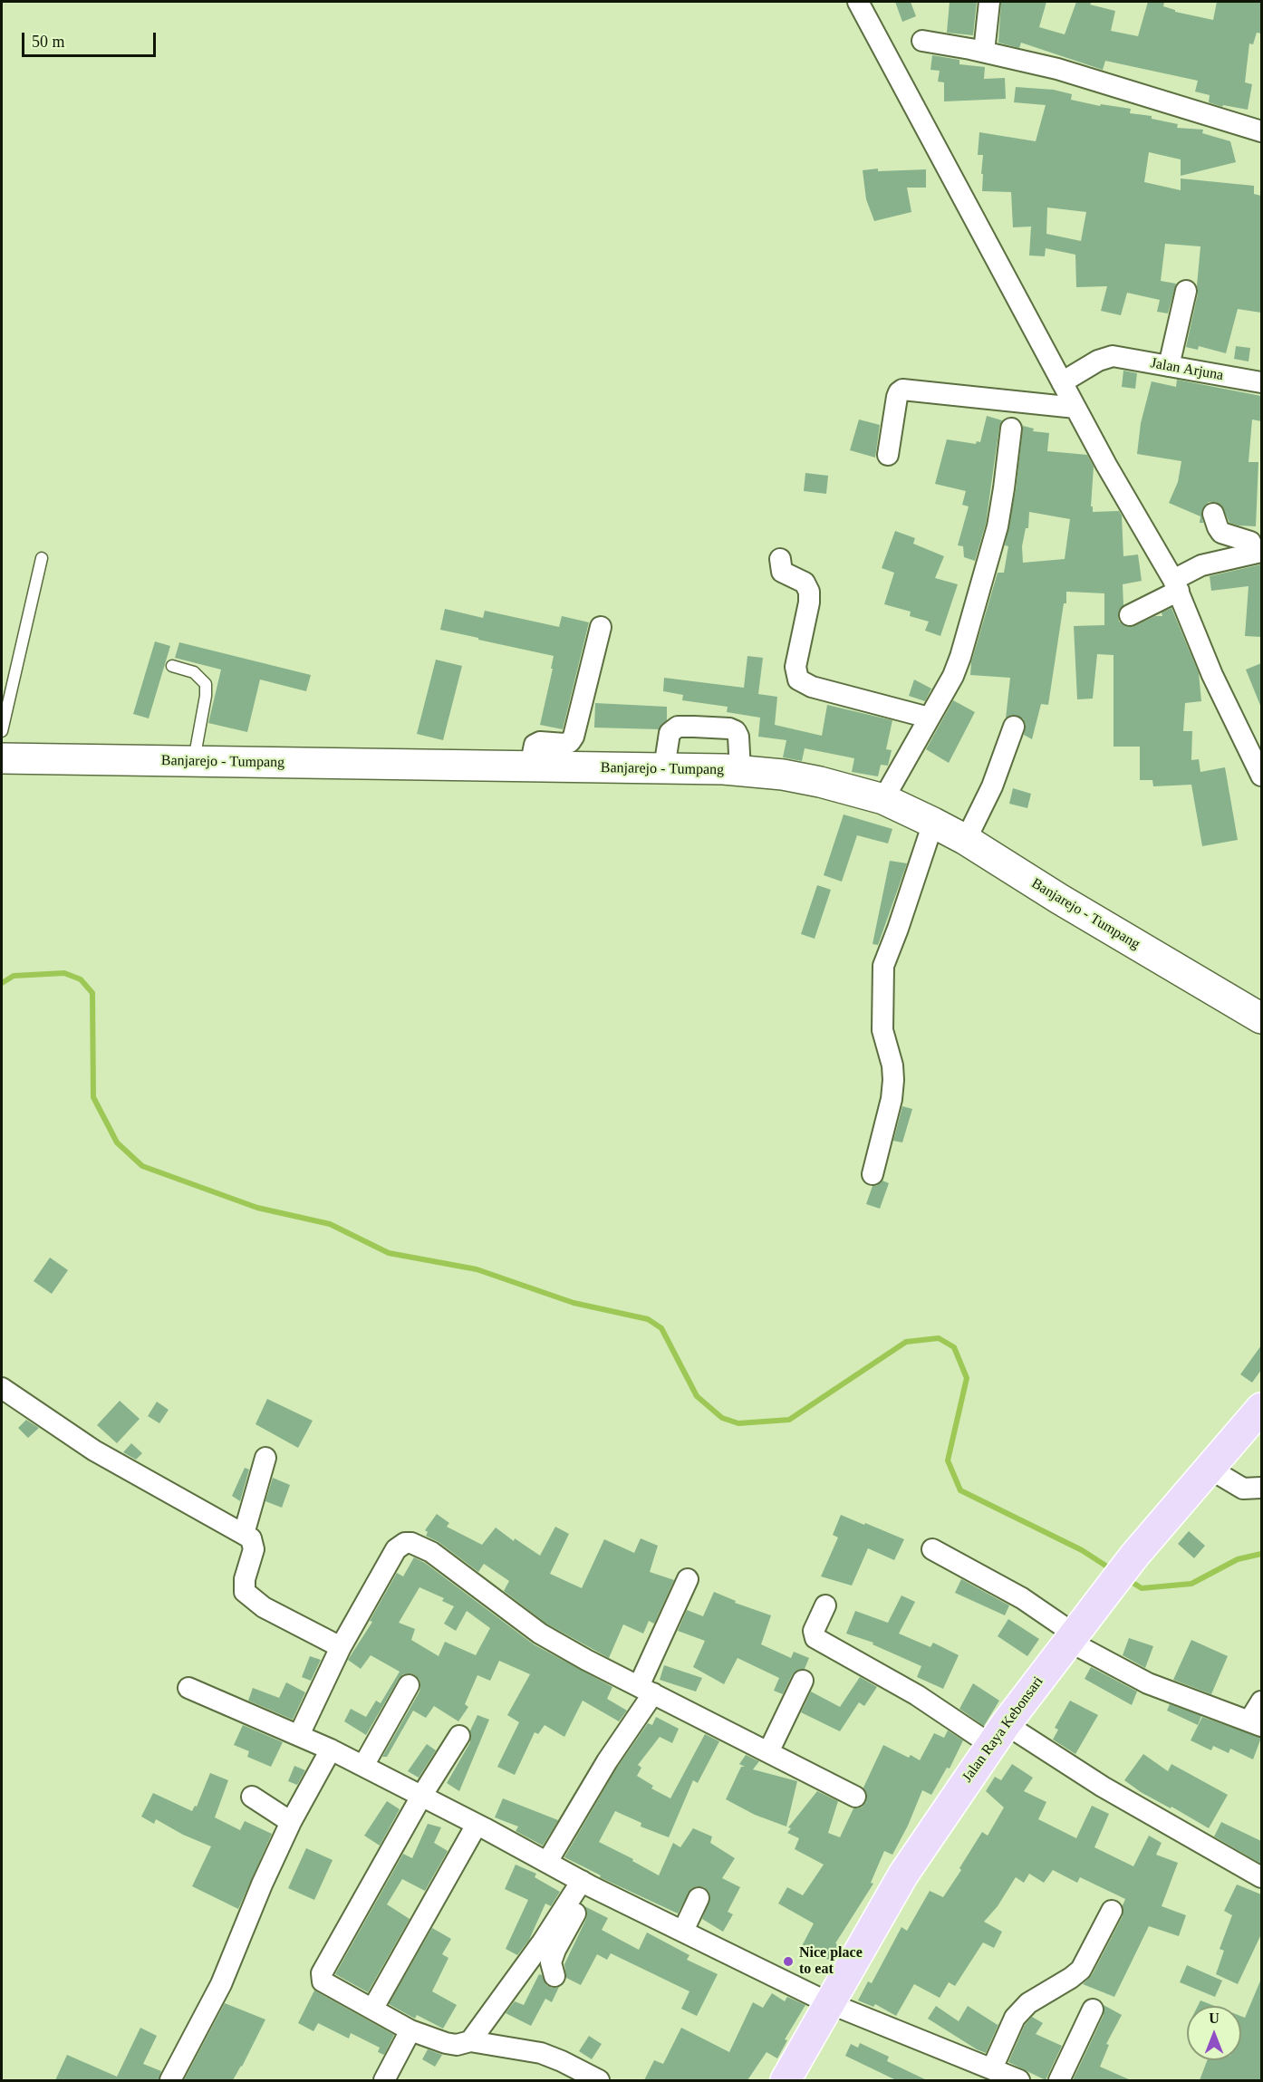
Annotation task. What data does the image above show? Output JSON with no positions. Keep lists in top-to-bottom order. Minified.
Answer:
{"streets":{"main road":["Banjarejo - Tumpang","Jalan Raya Kebonsari"],"street":["Jalan Arjuna"]},"places":["Nice place to eat"],"scale_bar":"50 m","north":"top"}
